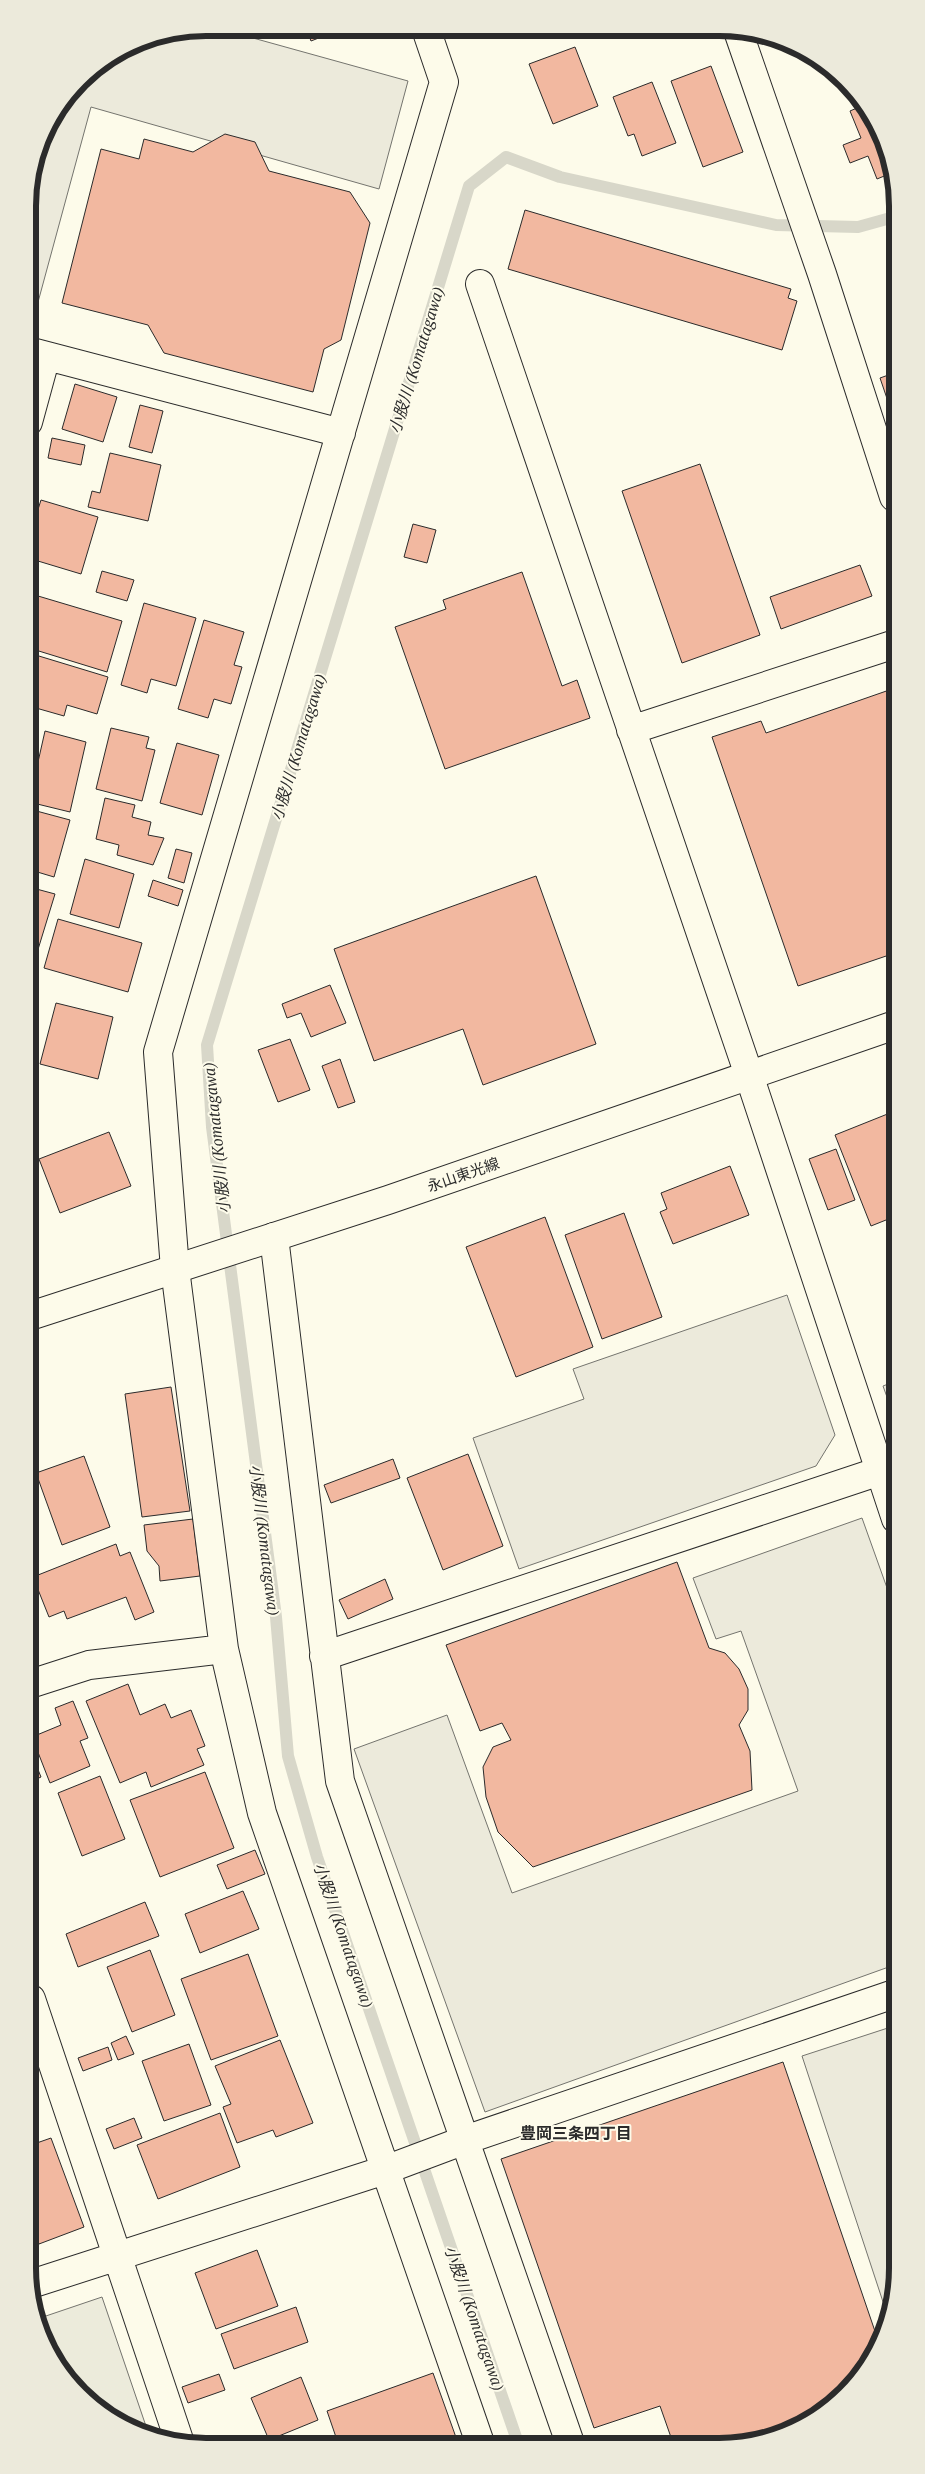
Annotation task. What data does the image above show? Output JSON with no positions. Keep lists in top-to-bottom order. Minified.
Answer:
{"streets":{"street":["永山東光線"]},"districts":["豊岡三条四丁目"],"water":["小股川 (Komatagawa)"]}
